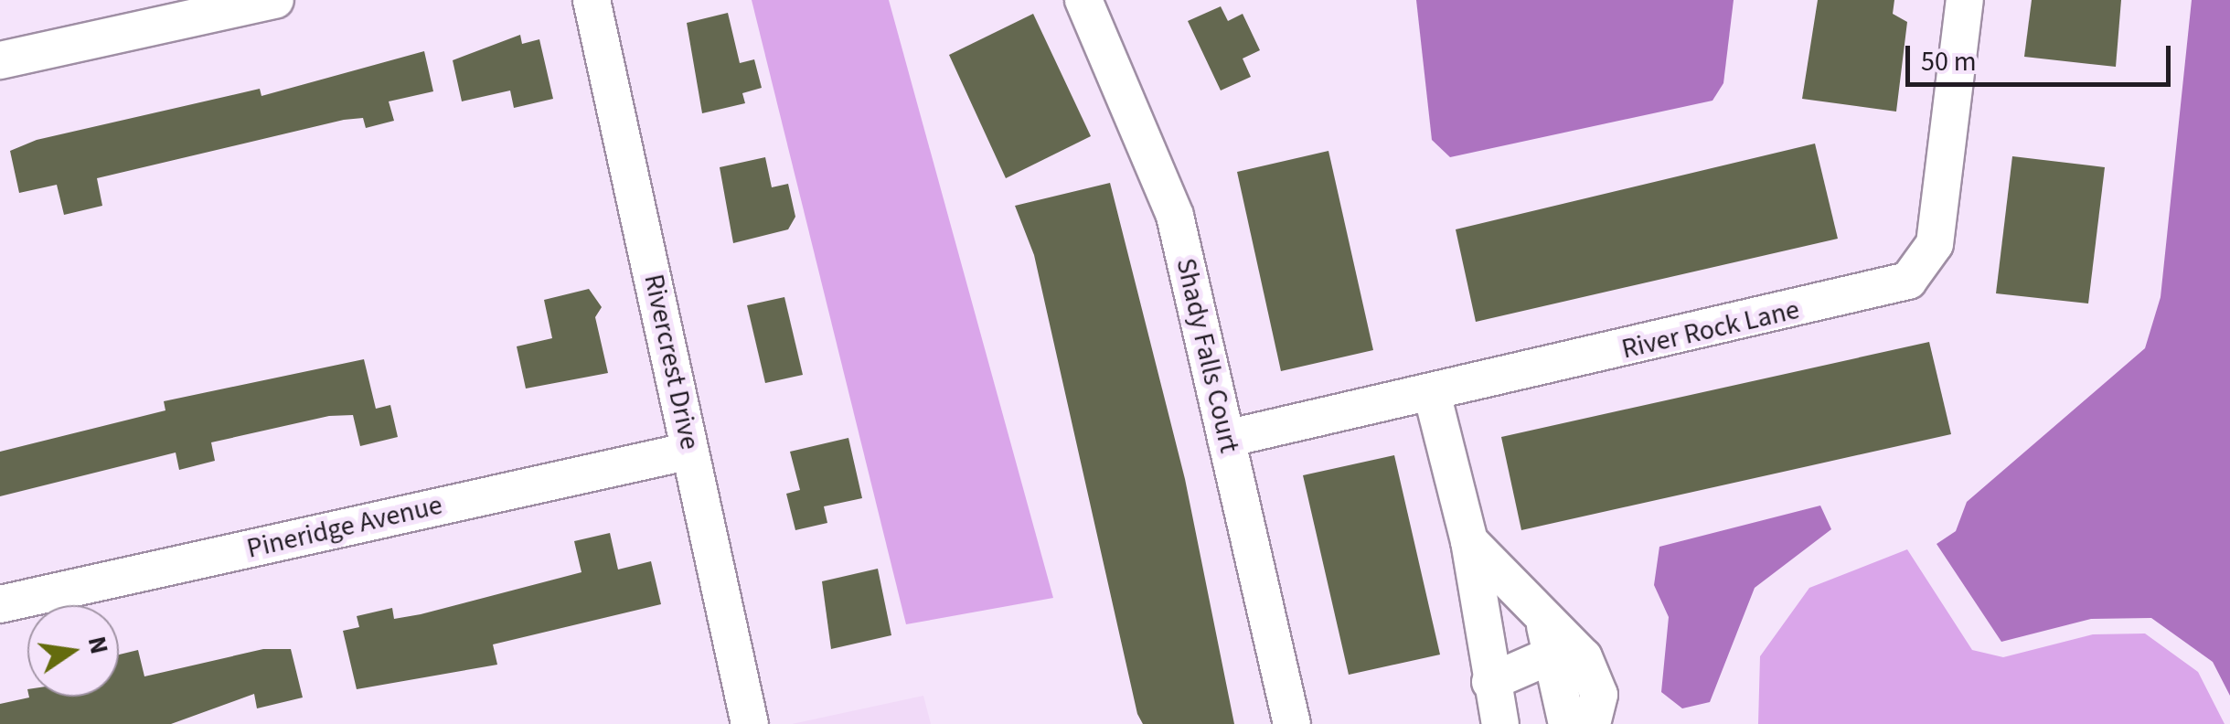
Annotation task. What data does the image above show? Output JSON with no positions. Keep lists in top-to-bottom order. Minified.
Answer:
{"streets":{"street":["River Rock Lane","Shady Falls Court","Rivercrest Drive","Pineridge Avenue"]},"crossings":[["River Rock Lane","Shady Falls Court"],["Rivercrest Drive","Pineridge Avenue"]],"scale_bar":"50 m","north":"right"}
